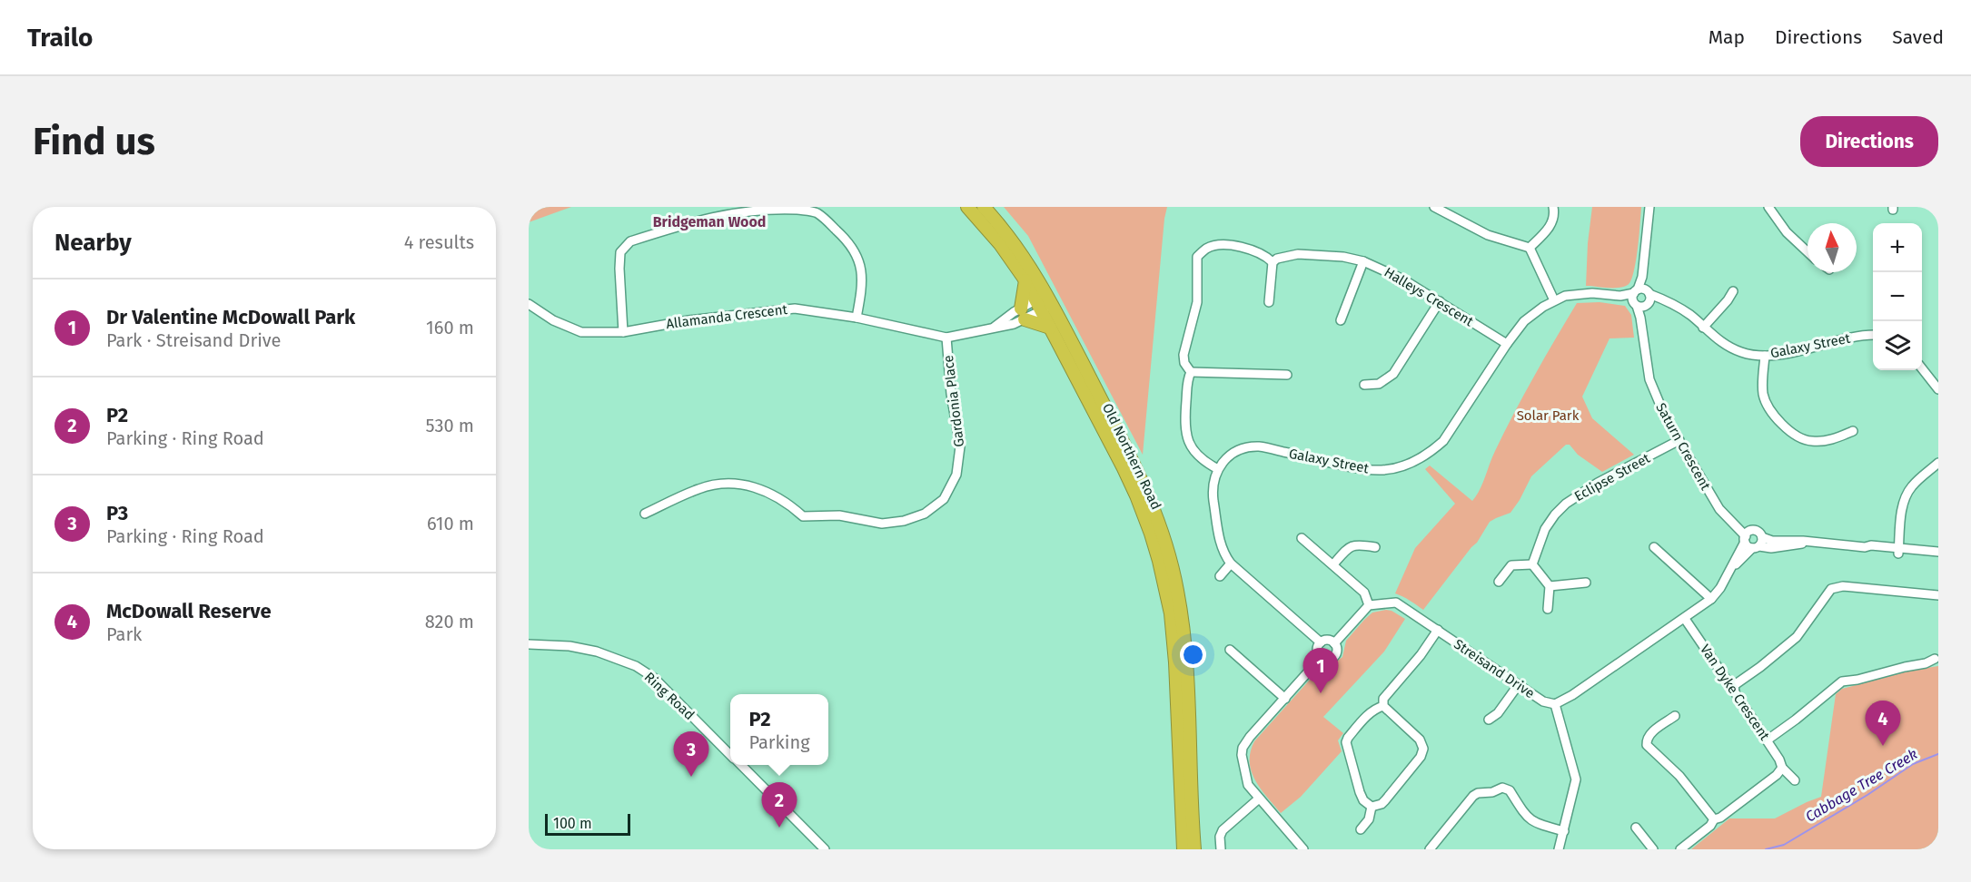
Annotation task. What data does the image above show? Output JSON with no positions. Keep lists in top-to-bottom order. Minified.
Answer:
{"streets":{"highway":["Old Northern Road"],"street":["Halleys Crescent","Allamanda Crescent","Galaxy Street","Gardonia Place","Saturn Crescent","Eclipse Street","Streisand Drive","Van Dyke Crescent","Ring Road"]},"crossings":[["Halleys Crescent","Galaxy Street"],["Allamanda Crescent","Gardonia Place"],["Allamanda Crescent","Old Northern Road"],["Galaxy Street","Saturn Crescent"],["Saturn Crescent","Eclipse Street"]],"districts":["Bridgeman Wood"],"water":["Cabbage Tree Creek"],"parks":["Solar Park"],"scale_bar":"100 m","north":"top","page":{"header":"Trailo","nav":["Map","Directions","Saved"],"buttons":"Directions","title":"Find us","heading":["Nearby","4 results"],"map_buttons":["+","−"],"list":[{"mark":"1","name":"Dr Valentine McDowall Park","note":"Park · Streisand Drive","value":"160 m"},{"mark":"2","name":"P2","note":"Parking · Ring Road","value":"530 m"},{"mark":"3","name":"P3","note":"Parking · Ring Road","value":"610 m"},{"mark":"4","name":"McDowall Reserve","note":"Park","value":"820 m"}],"pins":["1","4","3","2"],"popup":["P2","Parking"],"scale":"100 m"}}
